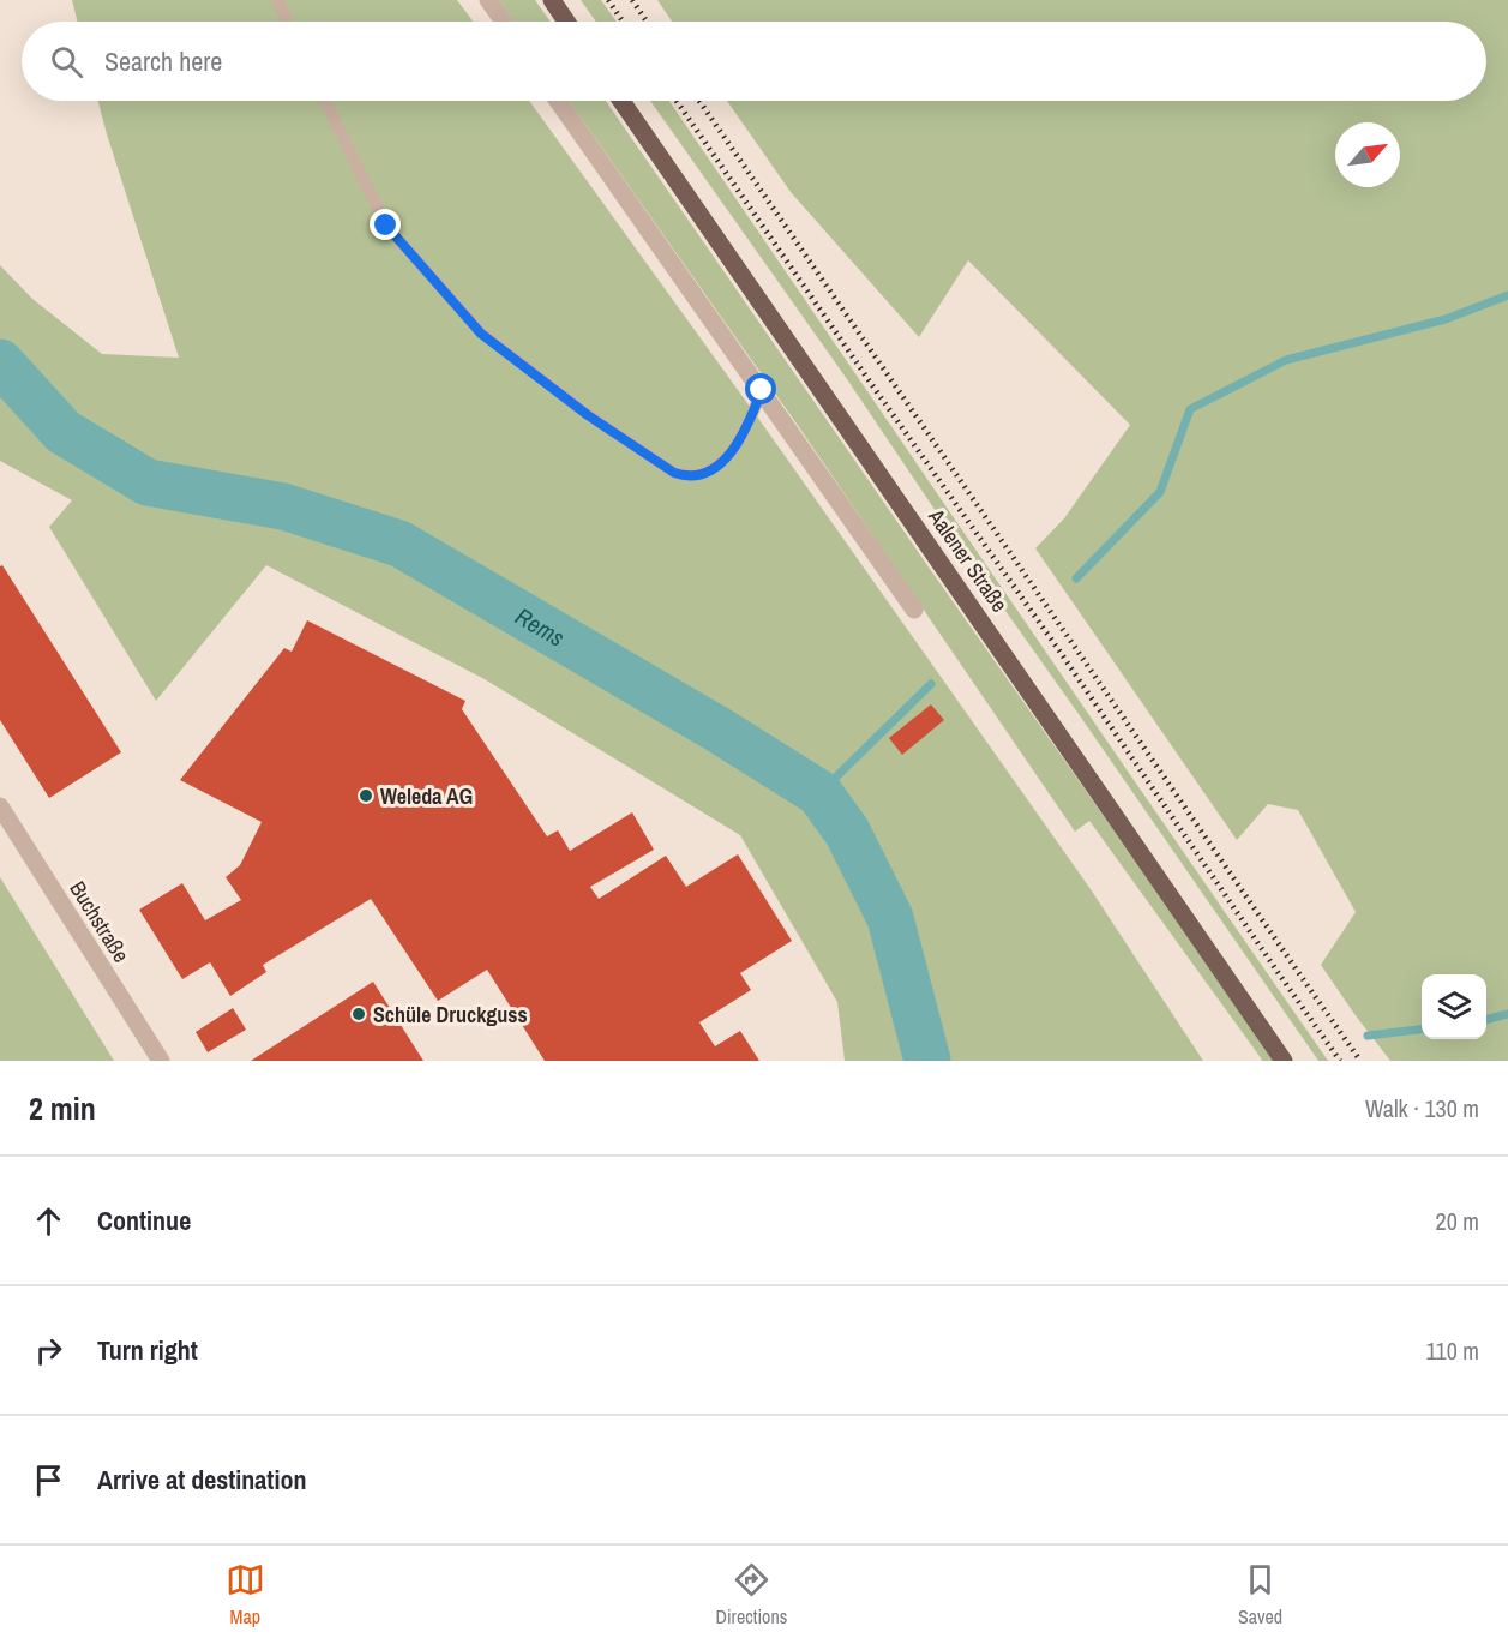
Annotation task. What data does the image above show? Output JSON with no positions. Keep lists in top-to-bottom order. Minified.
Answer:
{"streets":{"main road":["Aalener Straße"],"street":["Buchstraße"]},"water":["Rems"],"places":["Weleda AG","Schüle Druckguss"],"north":"top right","page":{"search":"Search here","heading":["2 min","Walk · 130 m"],"list":[["Continue","20 m"],["Turn right","110 m"],"Arrive at destination"],"nav":["Map","Directions","Saved"]}}
